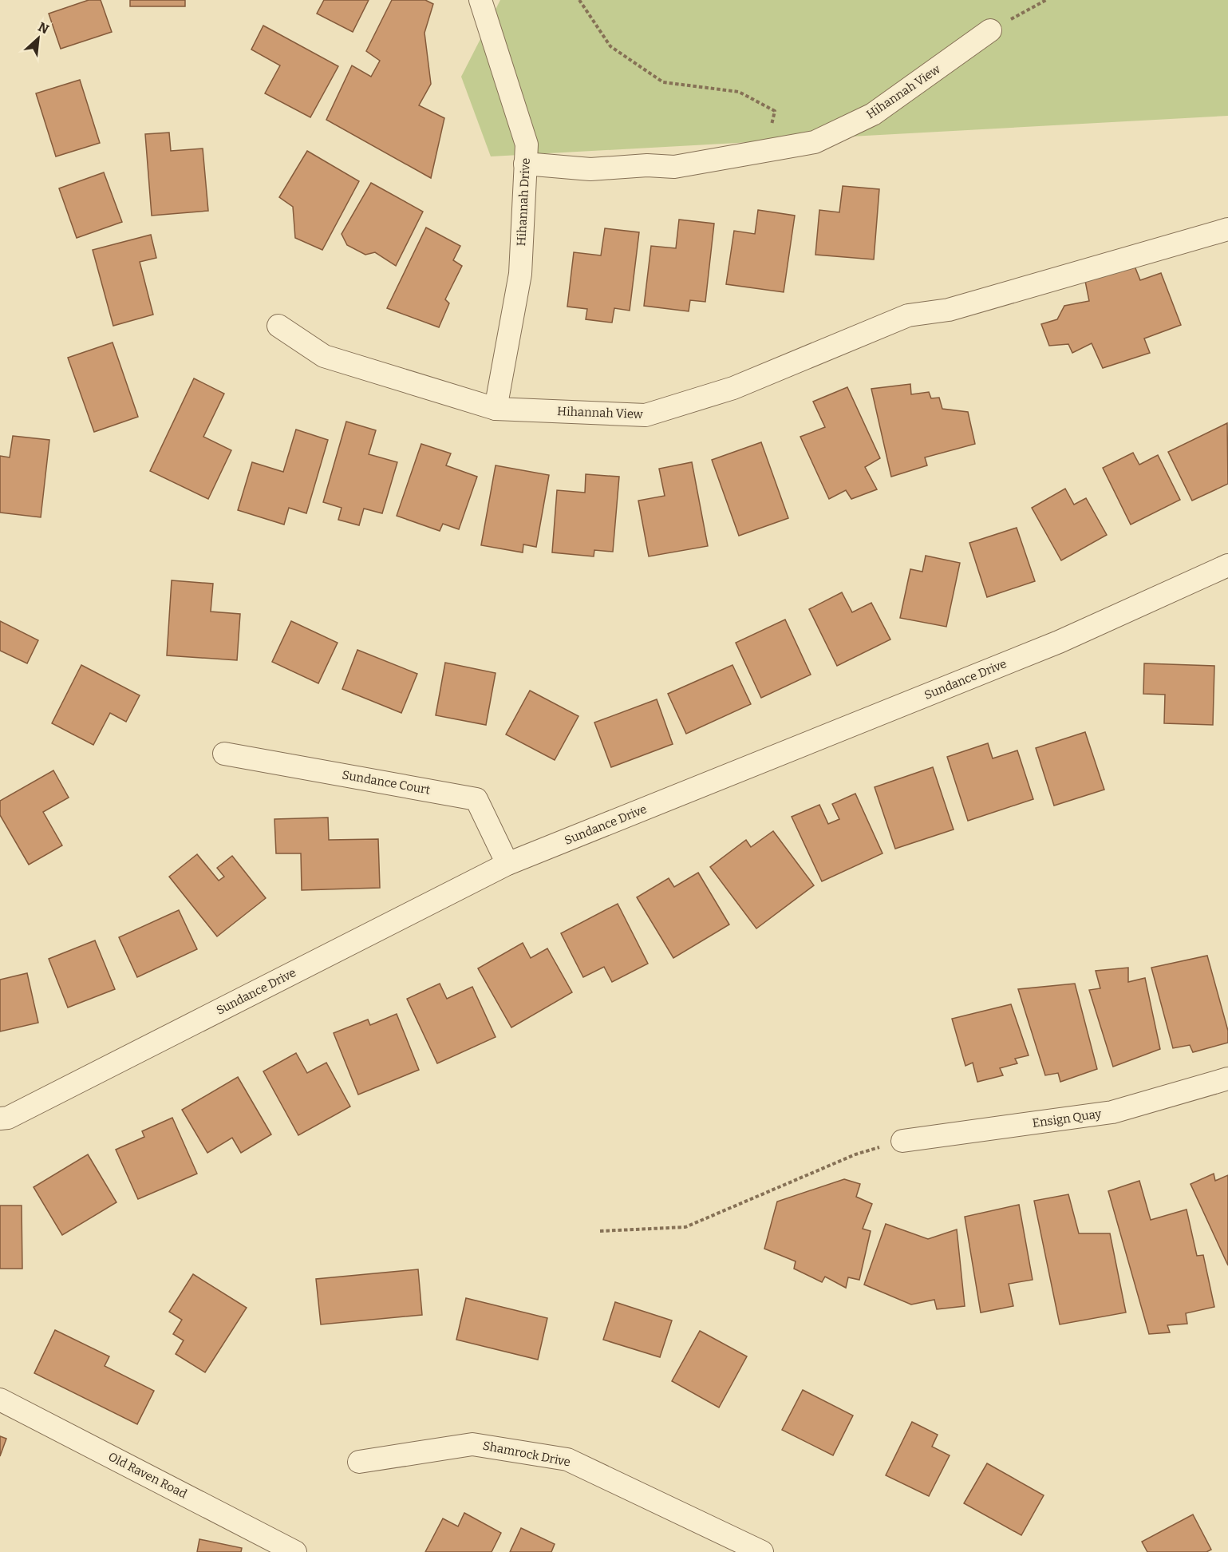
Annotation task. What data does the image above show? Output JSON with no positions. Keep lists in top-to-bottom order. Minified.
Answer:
{"streets":{"street":["Hihannah View","Hihannah Drive","Sundance Drive","Sundance Court","Ensign Quay","Shamrock Drive","Old Raven Road"]},"crossings":[["Hihannah View","Hihannah Drive"],["Sundance Drive","Sundance Court"]],"north":"top right"}
